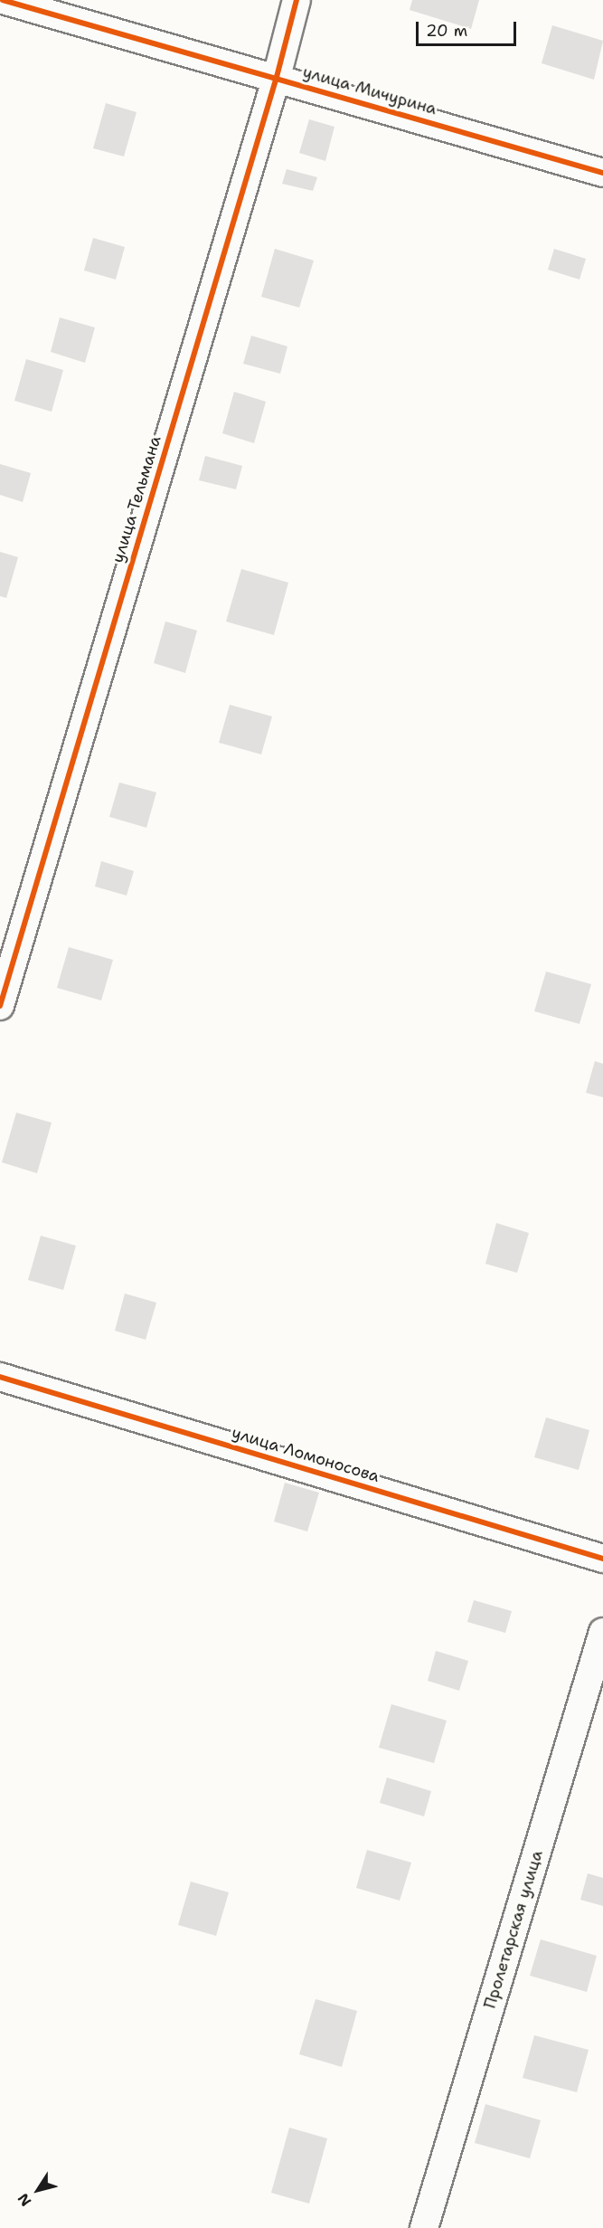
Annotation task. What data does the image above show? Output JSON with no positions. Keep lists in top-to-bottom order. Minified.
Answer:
{"streets":{"street":["улица Мичурина","улица Тельмана","улица Ломоносова","Пролетарская улица"]},"crossings":[["улица Мичурина","улица Тельмана"]],"scale_bar":"20 m","north":"bottom left"}
